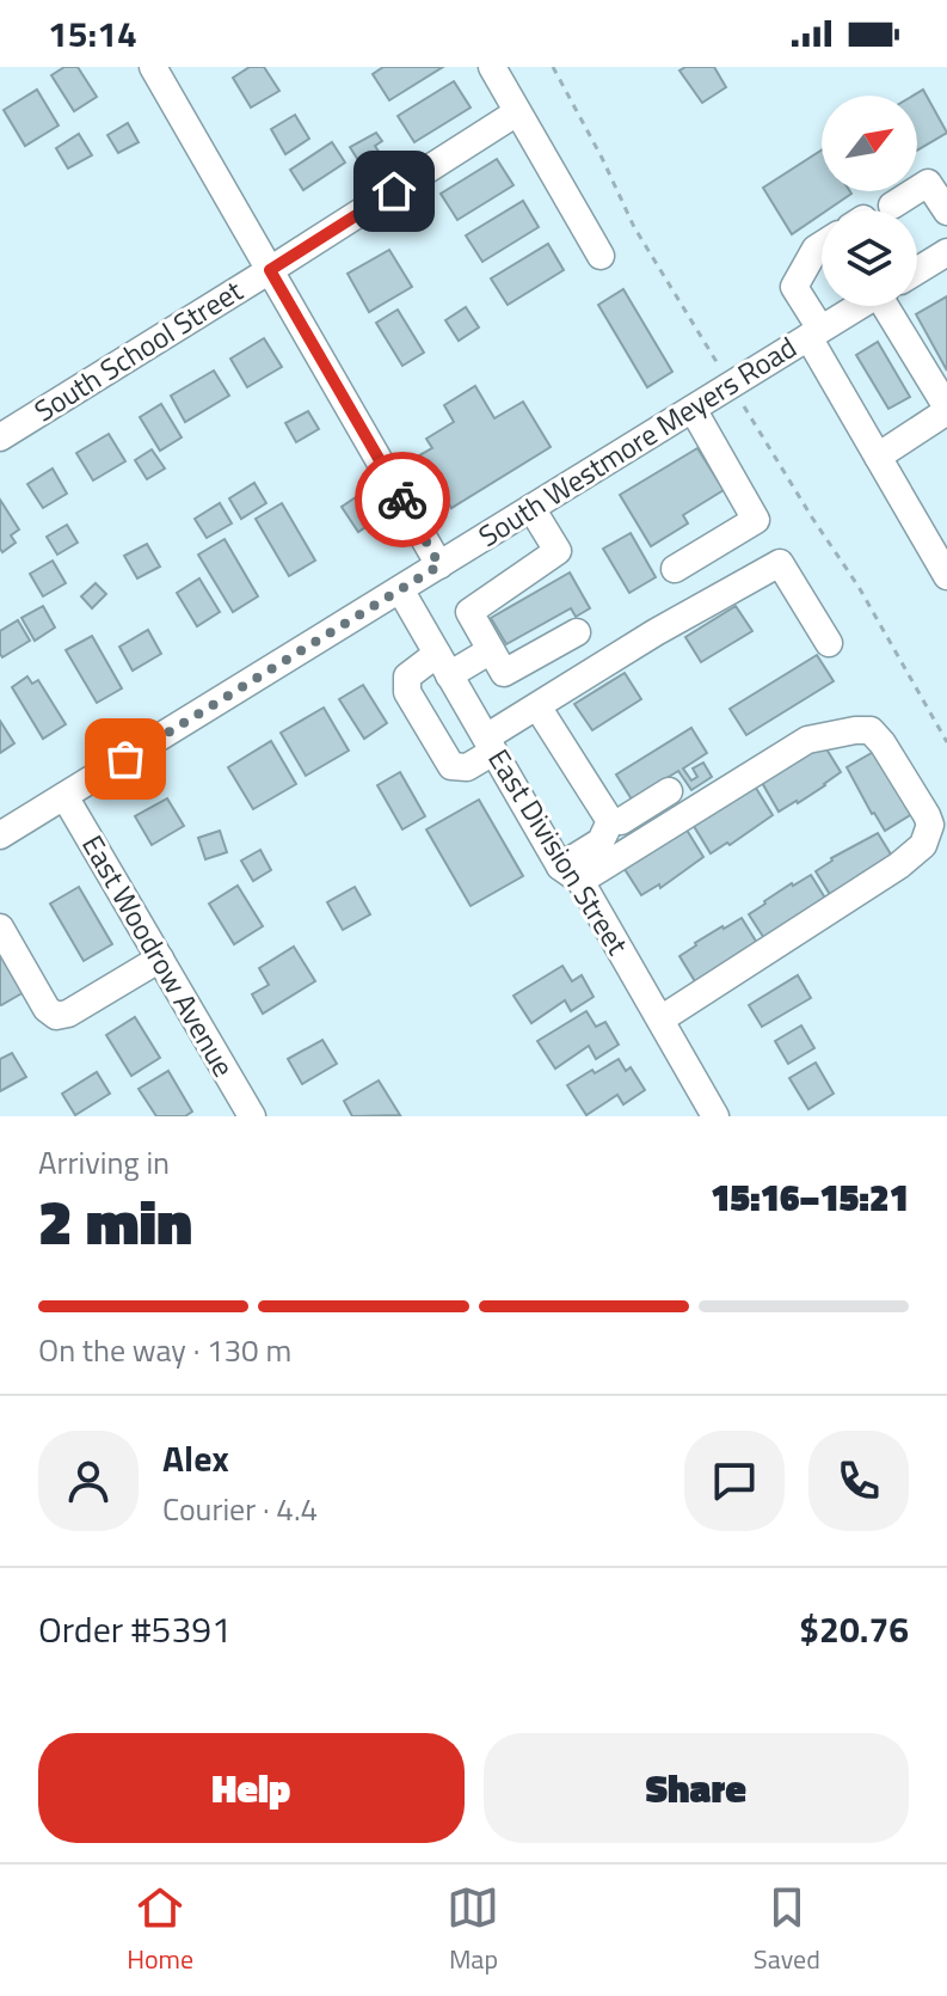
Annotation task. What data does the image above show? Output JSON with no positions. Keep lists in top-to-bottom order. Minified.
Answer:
{"streets":{"street":["South School Street","South Westmore Meyers Road","East Division Street","East Woodrow Avenue"]},"crossings":[["South Westmore Meyers Road","East Division Street"],["South Westmore Meyers Road","East Woodrow Avenue"]],"north":"top right","page":{"status":"15:14","heading":["2 min","Arriving in","15:16–15:21"],"panel":["Alex","Courier · 4.4","Order #5391","$20.76"],"bar":"On the way · 130 m","buttons":["Help","Share"],"tabs":["Home","Map","Saved"]}}
